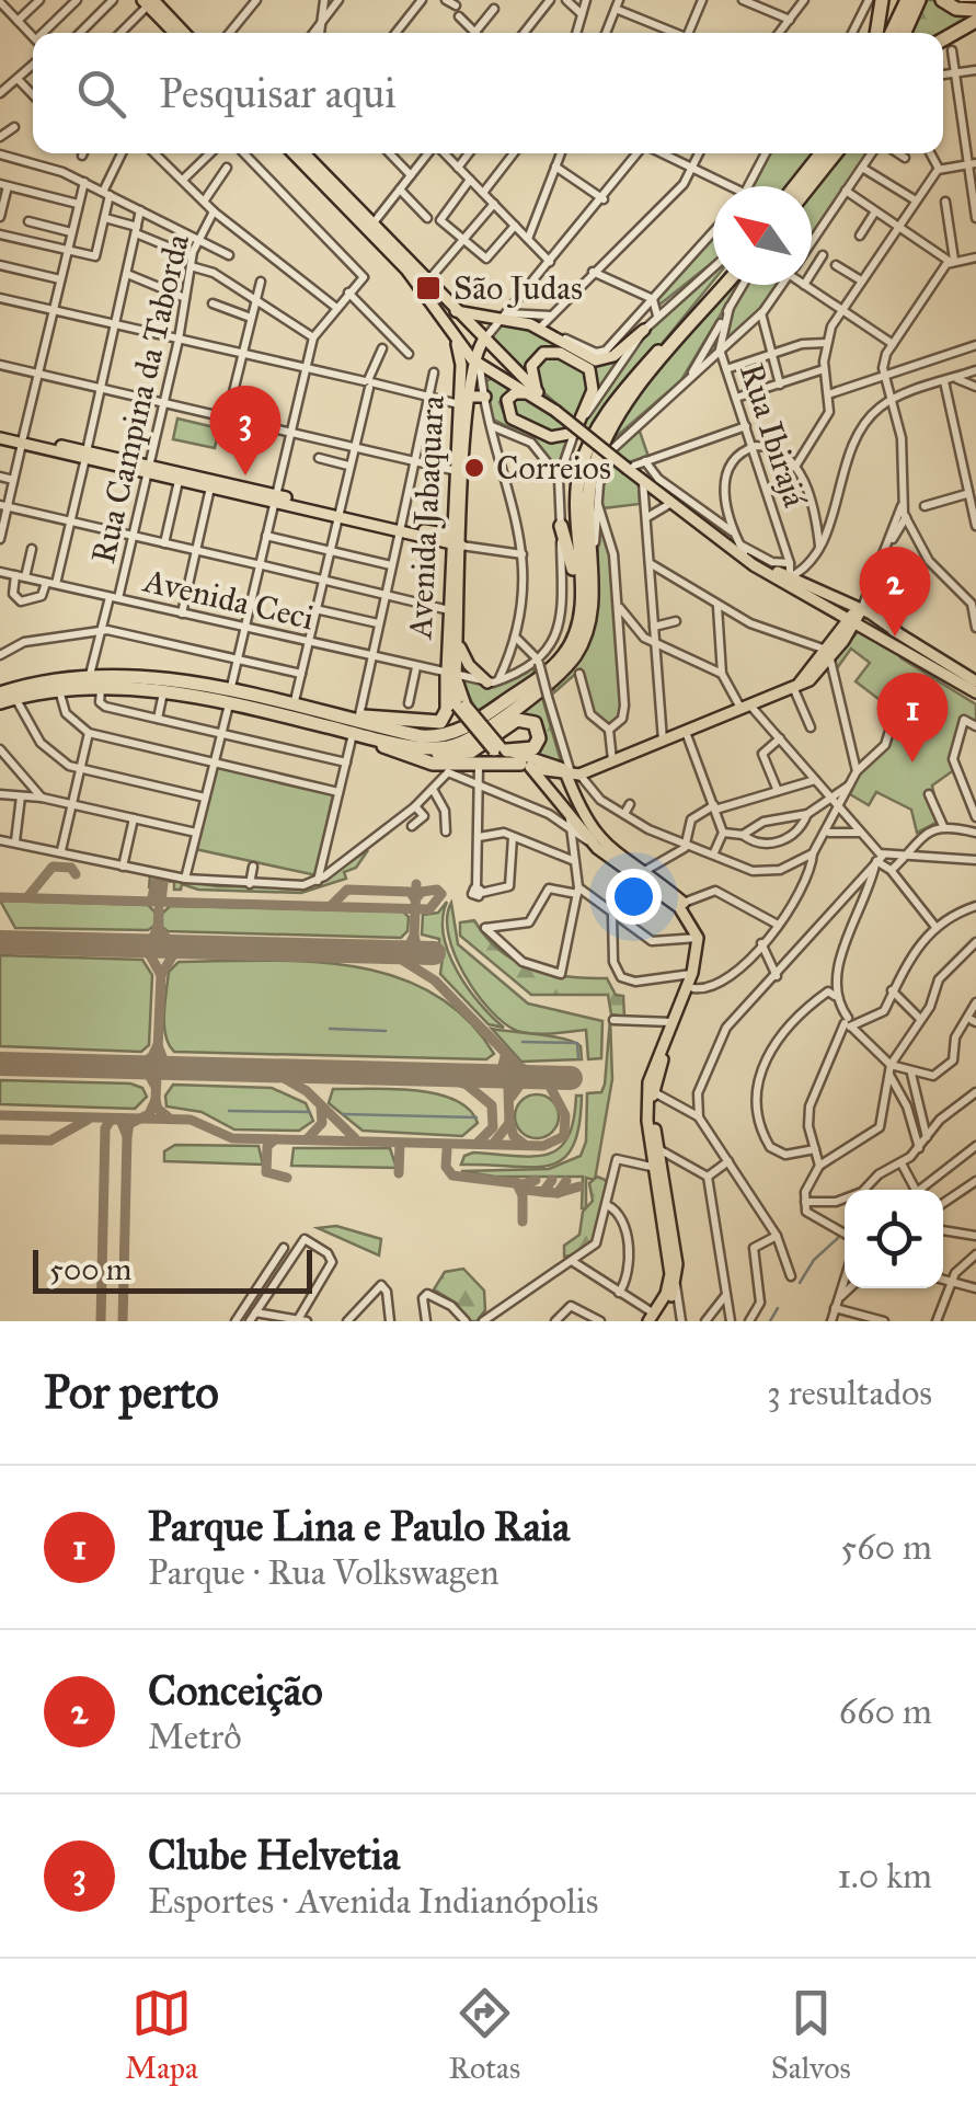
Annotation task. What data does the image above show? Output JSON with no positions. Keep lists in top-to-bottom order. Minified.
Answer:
{"streets":{"main road":["Avenida Jabaquara"],"street":["Rua Campina da Taborda","Rua Ibirajá","Avenida Ceci"]},"crossings":[["Rua Campina da Taborda","Avenida Ceci"],["Avenida Jabaquara","Avenida Ceci"]],"places":{"transit":["São Judas"],"other":["Correios"]},"scale_bar":"500 m","north":"top left","page":{"search":"Pesquisar aqui","pins":["3","2","1"],"scale":"500 m","heading":["Por perto","3 resultados"],"list":[{"mark":"1","name":"Parque Lina e Paulo Raia","note":"Parque · Rua Volkswagen","value":"560 m"},{"mark":"2","name":"Conceição","note":"Metrô","value":"660 m"},{"mark":"3","name":"Clube Helvetia","note":"Esportes · Avenida Indianópolis","value":"1.0 km"}],"nav":["Mapa","Rotas","Salvos"]}}
